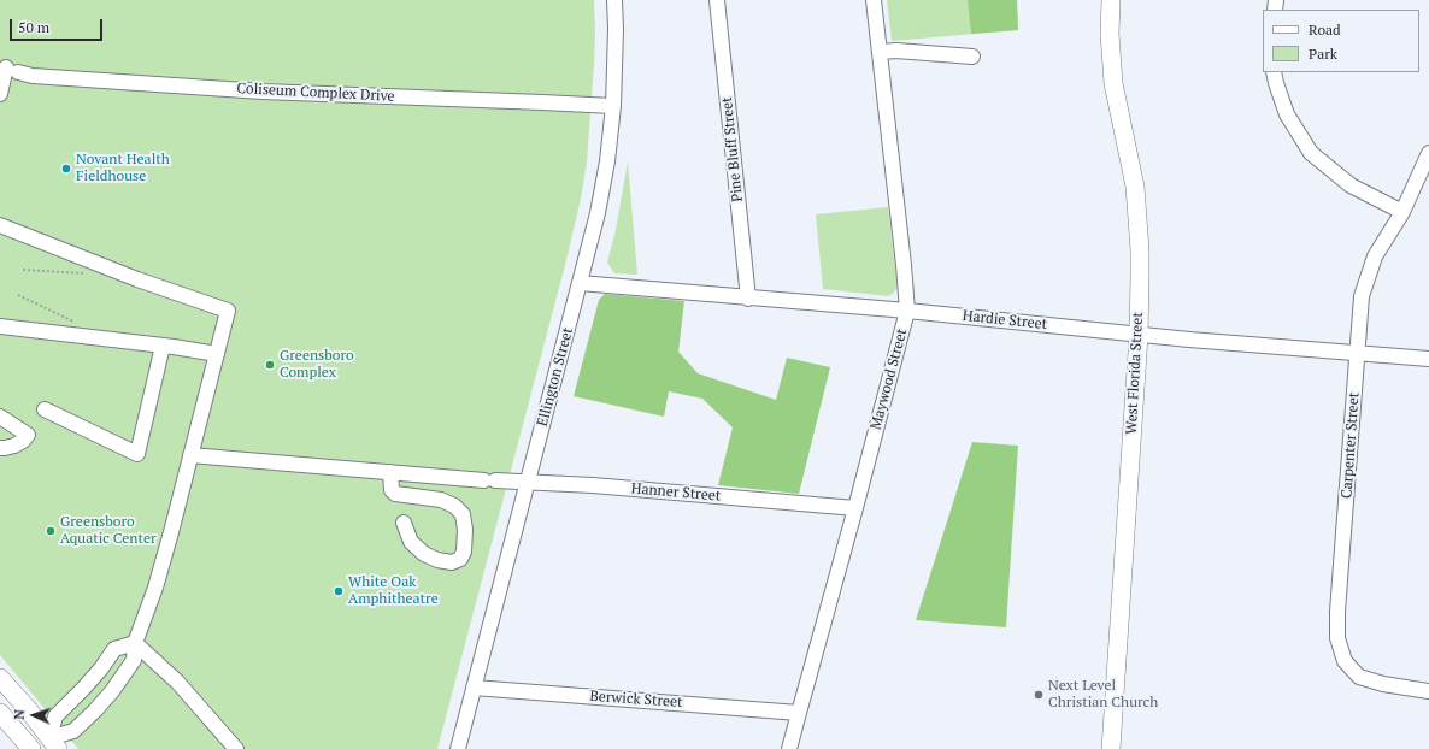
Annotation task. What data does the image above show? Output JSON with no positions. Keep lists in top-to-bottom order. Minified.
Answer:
{"streets":{"main road":["West Florida Street"],"street":["Coliseum Complex Drive","Pine Bluff Street","Hardie Street","Ellington Street","Maywood Street","Carpenter Street","Hanner Street","Berwick Street"]},"crossings":[["Coliseum Complex Drive","Ellington Street"],["Pine Bluff Street","Hardie Street"],["Hardie Street","West Florida Street"],["Hardie Street","Ellington Street"],["Hardie Street","Maywood Street"],["Hardie Street","Carpenter Street"],["Ellington Street","Hanner Street"],["Ellington Street","Berwick Street"],["Maywood Street","Hanner Street"],["Maywood Street","Berwick Street"]],"places":["Novant Health Fieldhouse","Greensboro Complex","Greensboro Aquatic Center","White Oak Amphitheatre","Next Level Christian Church"],"legend":["Road","Park"],"scale_bar":"50 m","north":"left"}
